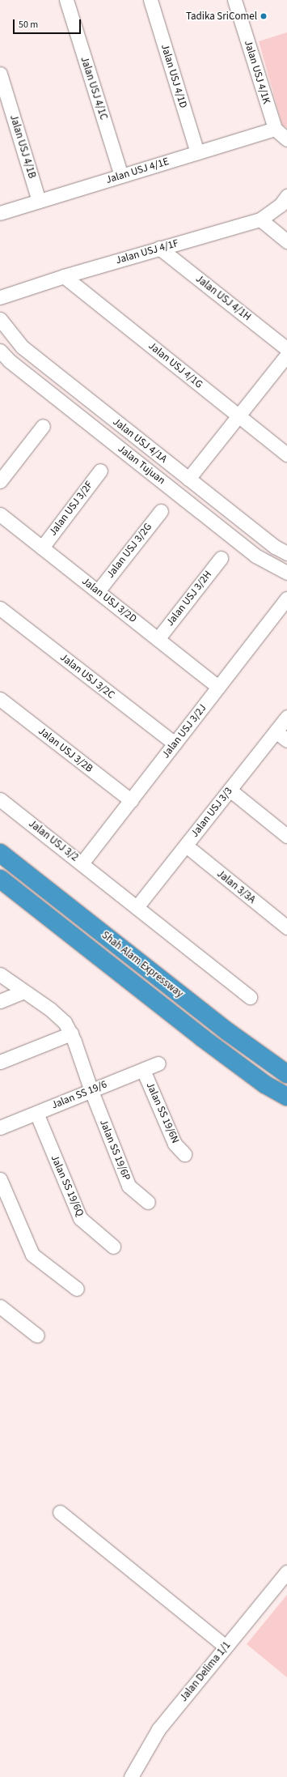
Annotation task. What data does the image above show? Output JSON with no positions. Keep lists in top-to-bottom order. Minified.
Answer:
{"streets":{"highway":["Shah Alam Expressway"],"street":["Jalan USJ 4/1K","Jalan USJ 4/1D","Jalan USJ 4/1C","Jalan USJ 4/1B","Jalan USJ 4/1E","Jalan USJ 4/1F","Jalan USJ 4/1H","Jalan USJ 4/1G","Jalan USJ 4/1A","Jalan Tujuan","Jalan USJ 3/2F","Jalan USJ 3/2G","Jalan USJ 3/2H","Jalan USJ 3/2D","Jalan USJ 3/2C","Jalan USJ 3/2J","Jalan USJ 3/2B","Jalan USJ 3/3","Jalan USJ 3/2","Jalan 3/3A","Jalan SS 19/6","Jalan SS 19/6N","Jalan SS 19/6P","Jalan SS 19/6Q","Jalan Delima 1/1"]},"crossings":[["Jalan USJ 4/1K","Jalan USJ 4/1E"],["Jalan USJ 4/1D","Jalan USJ 4/1E"],["Jalan USJ 4/1C","Jalan USJ 4/1E"],["Jalan USJ 4/1B","Jalan USJ 4/1E"],["Jalan USJ 4/1F","Jalan USJ 4/1H"],["Jalan USJ 4/1F","Jalan USJ 4/1G"],["Jalan USJ 3/2F","Jalan USJ 3/2D"],["Jalan USJ 3/2G","Jalan USJ 3/2D"],["Jalan USJ 3/2H","Jalan USJ 3/2D"],["Jalan USJ 3/2D","Jalan USJ 3/2J"],["Jalan USJ 3/2C","Jalan USJ 3/2J"],["Jalan USJ 3/2J","Jalan USJ 3/2B"],["Jalan USJ 3/2J","Jalan USJ 3/2"],["Jalan USJ 3/3","Jalan USJ 3/2"],["Jalan USJ 3/3","Jalan 3/3A"],["Jalan SS 19/6","Jalan SS 19/6N"],["Jalan SS 19/6","Jalan SS 19/6P"],["Jalan SS 19/6","Jalan SS 19/6Q"]],"places":["Tadika SriComel"],"scale_bar":"50 m"}
